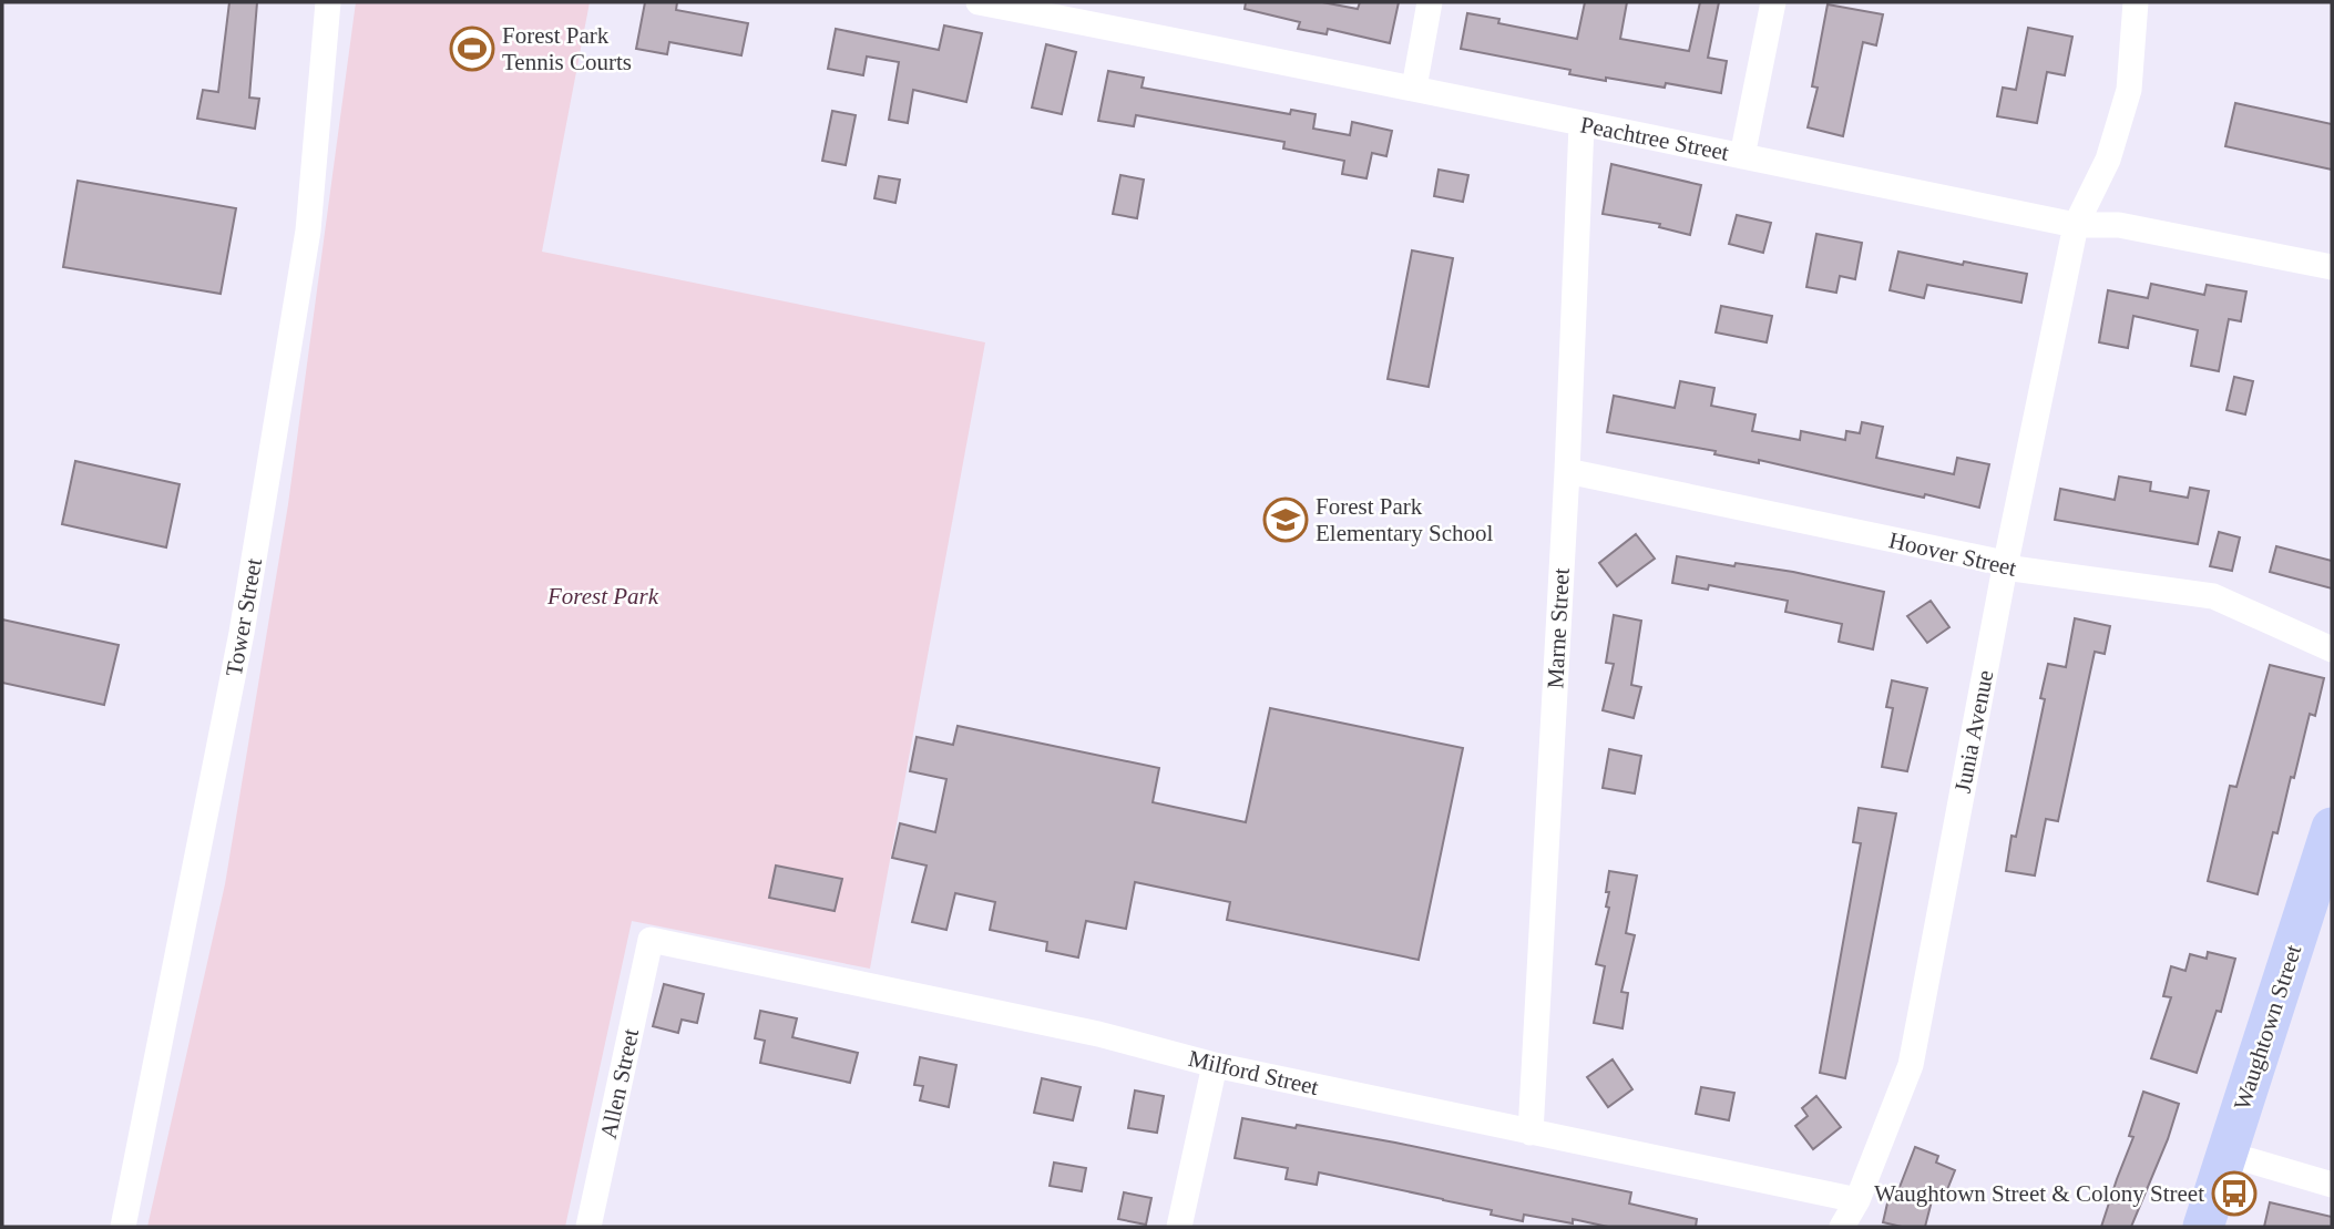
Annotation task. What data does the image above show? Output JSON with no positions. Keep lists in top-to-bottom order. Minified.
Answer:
{"streets":{"main road":["Waughtown Street"],"street":["Peachtree Street","Hoover Street","Tower Street","Marne Street","Junia Avenue","Milford Street","Allen Street"]},"crossings":[["Peachtree Street","Marne Street"],["Peachtree Street","Junia Avenue"],["Hoover Street","Marne Street"],["Hoover Street","Junia Avenue"],["Marne Street","Milford Street"],["Junia Avenue","Milford Street"],["Milford Street","Allen Street"]],"parks":["Forest Park"],"places":{"sports":["Forest Park Tennis Courts"],"school or university":["Forest Park Elementary School"],"bus stop":["Waughtown Street & Colony Street"]}}
